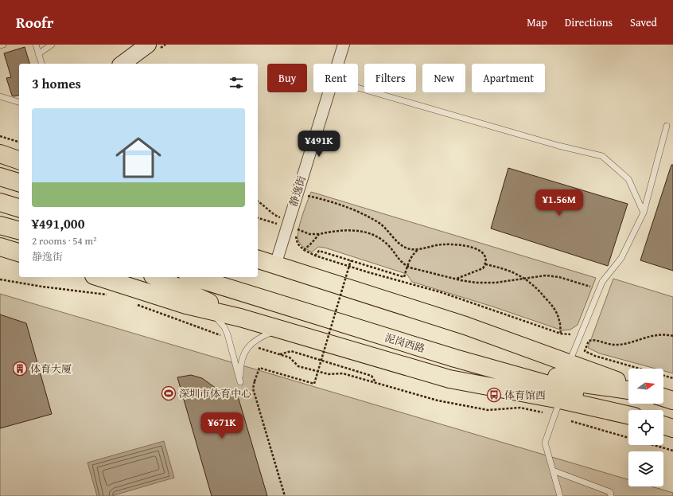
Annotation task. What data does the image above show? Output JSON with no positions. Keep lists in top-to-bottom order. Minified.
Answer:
{"streets":{"main road":["泥岗西路"],"street":["静逸街"]},"places":{"building":["体育大厦"],"sports":["深圳市体育中心"],"bus stop":["体育馆西"]},"north":"right","page":{"header":"Roofr","nav":["Map","Directions","Saved"],"chip":["Buy","Rent","Filters","New","Apartment"],"heading":"3 homes","list":[{"name":"¥491,000","note":"2 rooms · 54 m² · 静逸街"}],"price":["¥491K","¥1.56M","¥671K"]}}
